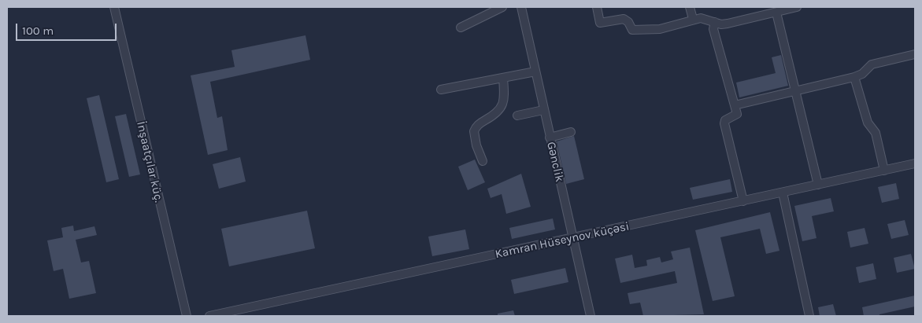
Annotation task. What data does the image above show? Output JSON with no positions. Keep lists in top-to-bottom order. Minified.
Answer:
{"streets":{"street":["İnşaatçılar küç.","Gənclik","Kamran Hüseynov küçəsi"]},"crossings":[["Gənclik","Kamran Hüseynov küçəsi"]],"scale_bar":"100 m"}
